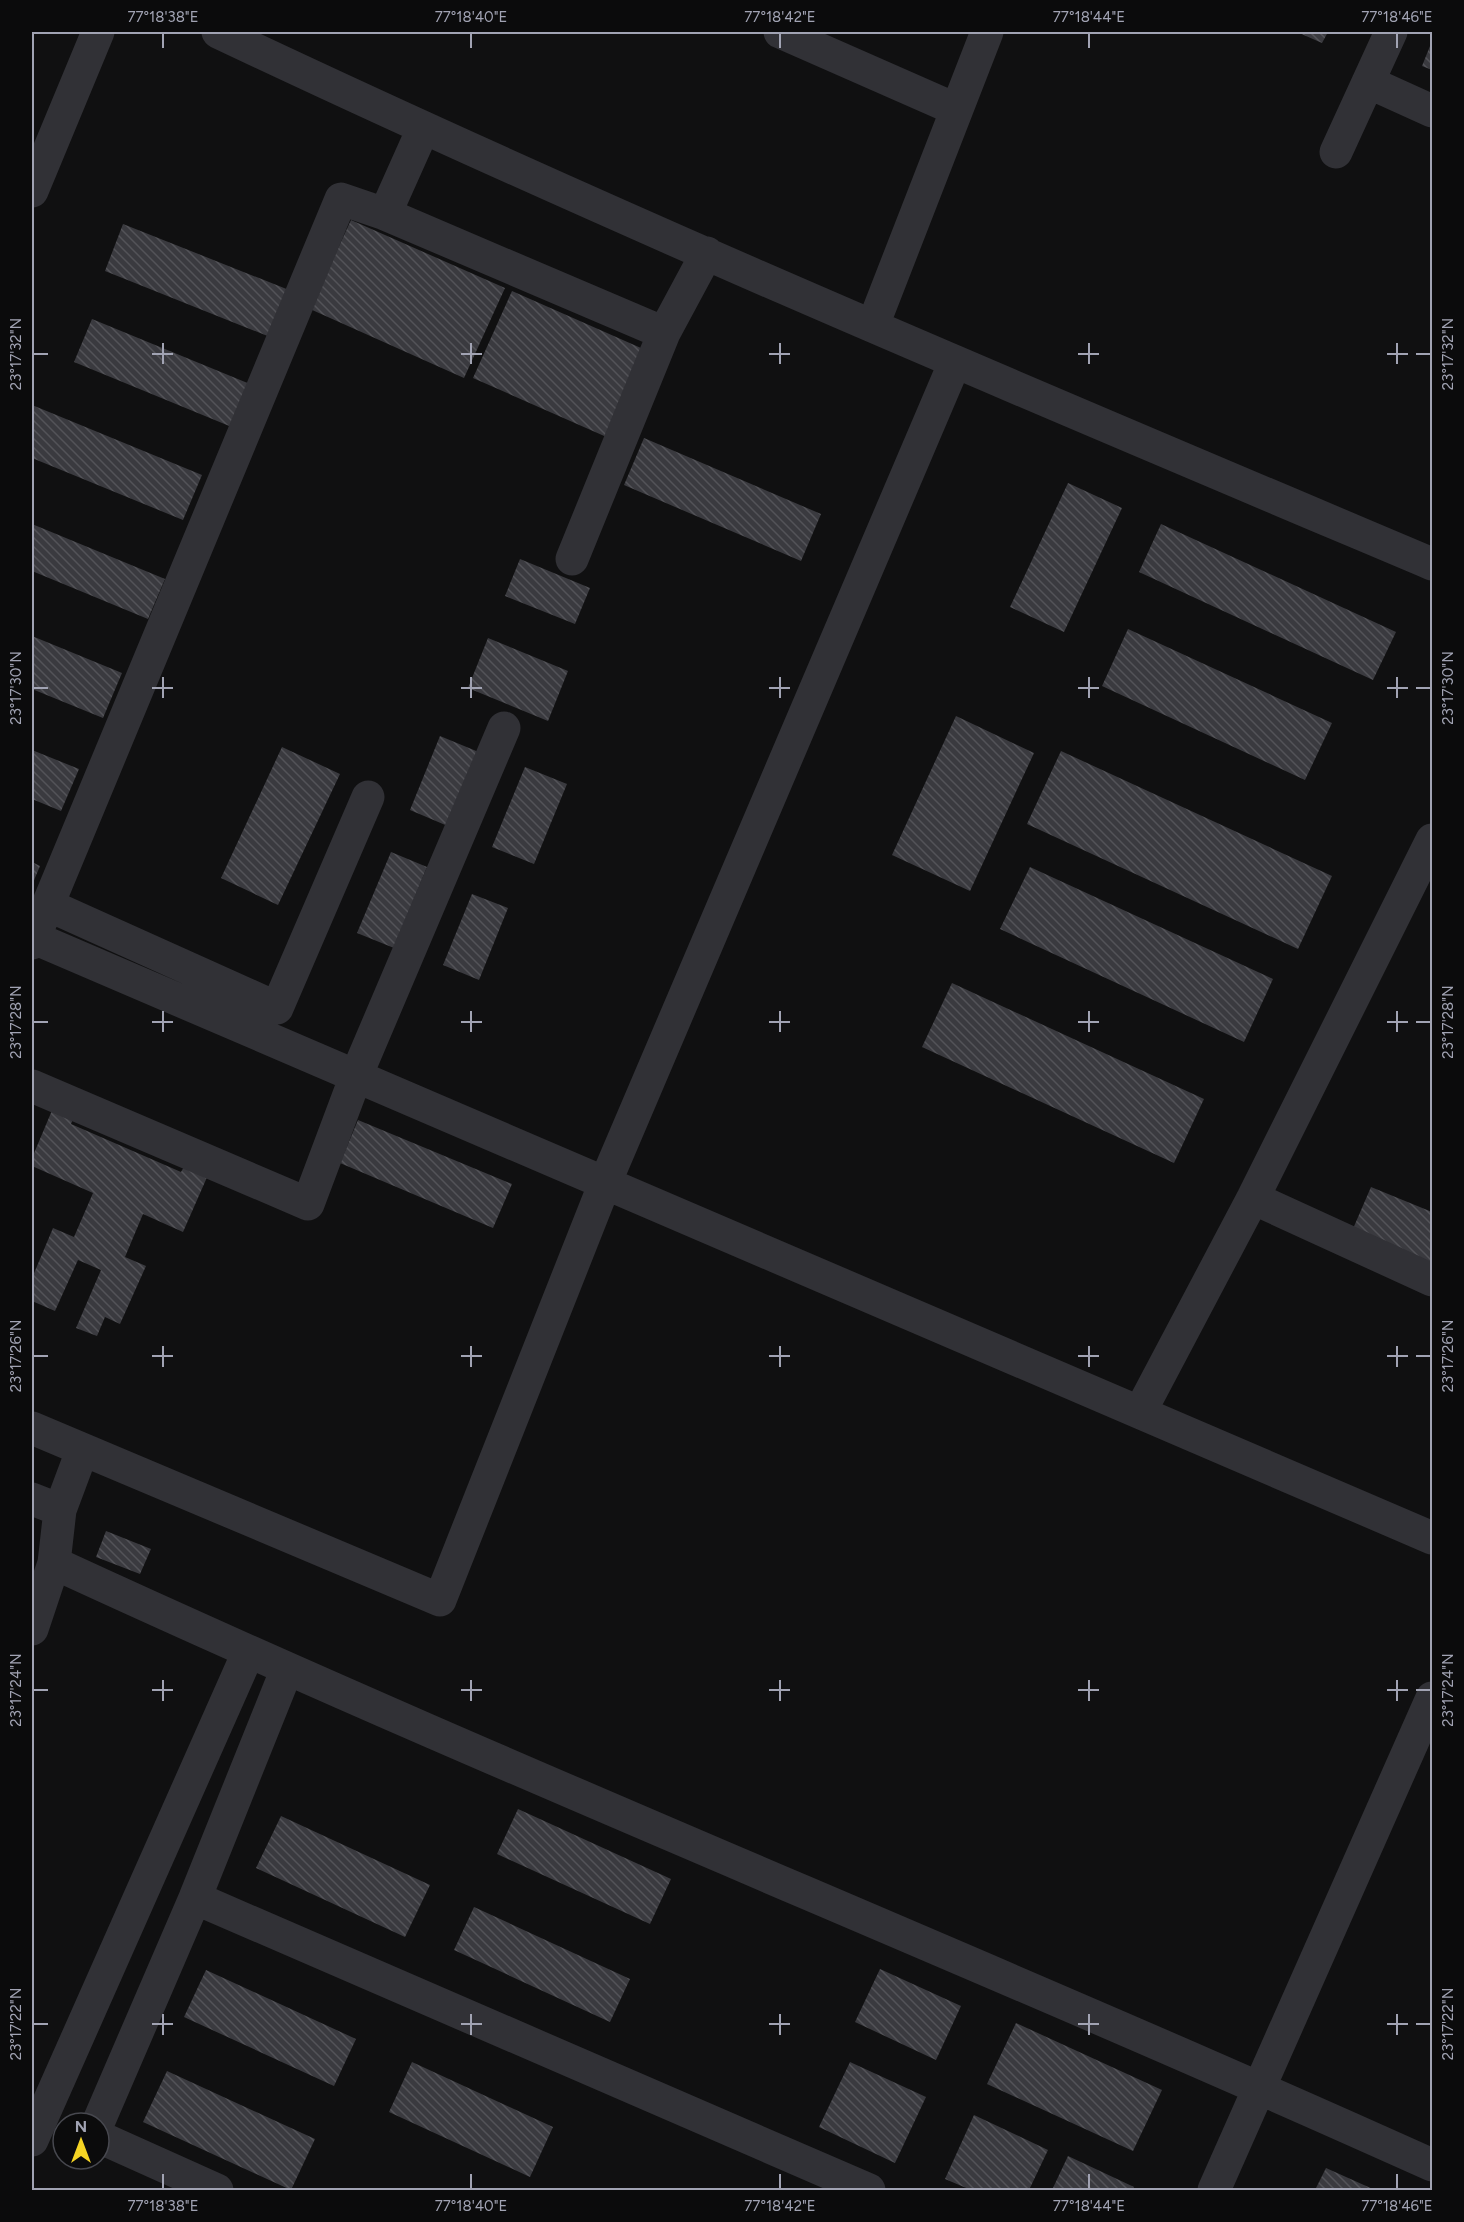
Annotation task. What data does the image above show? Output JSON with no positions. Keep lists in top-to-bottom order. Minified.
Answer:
{"north":"top","coordinates":["77°18'38\"E","77°18'40\"E","77°18'42\"E","77°18'44\"E","77°18'46\"E","23°17'32\"N","23°17'30\"N","23°17'28\"N","23°17'26\"N","23°17'24\"N","23°17'22\"N"]}
